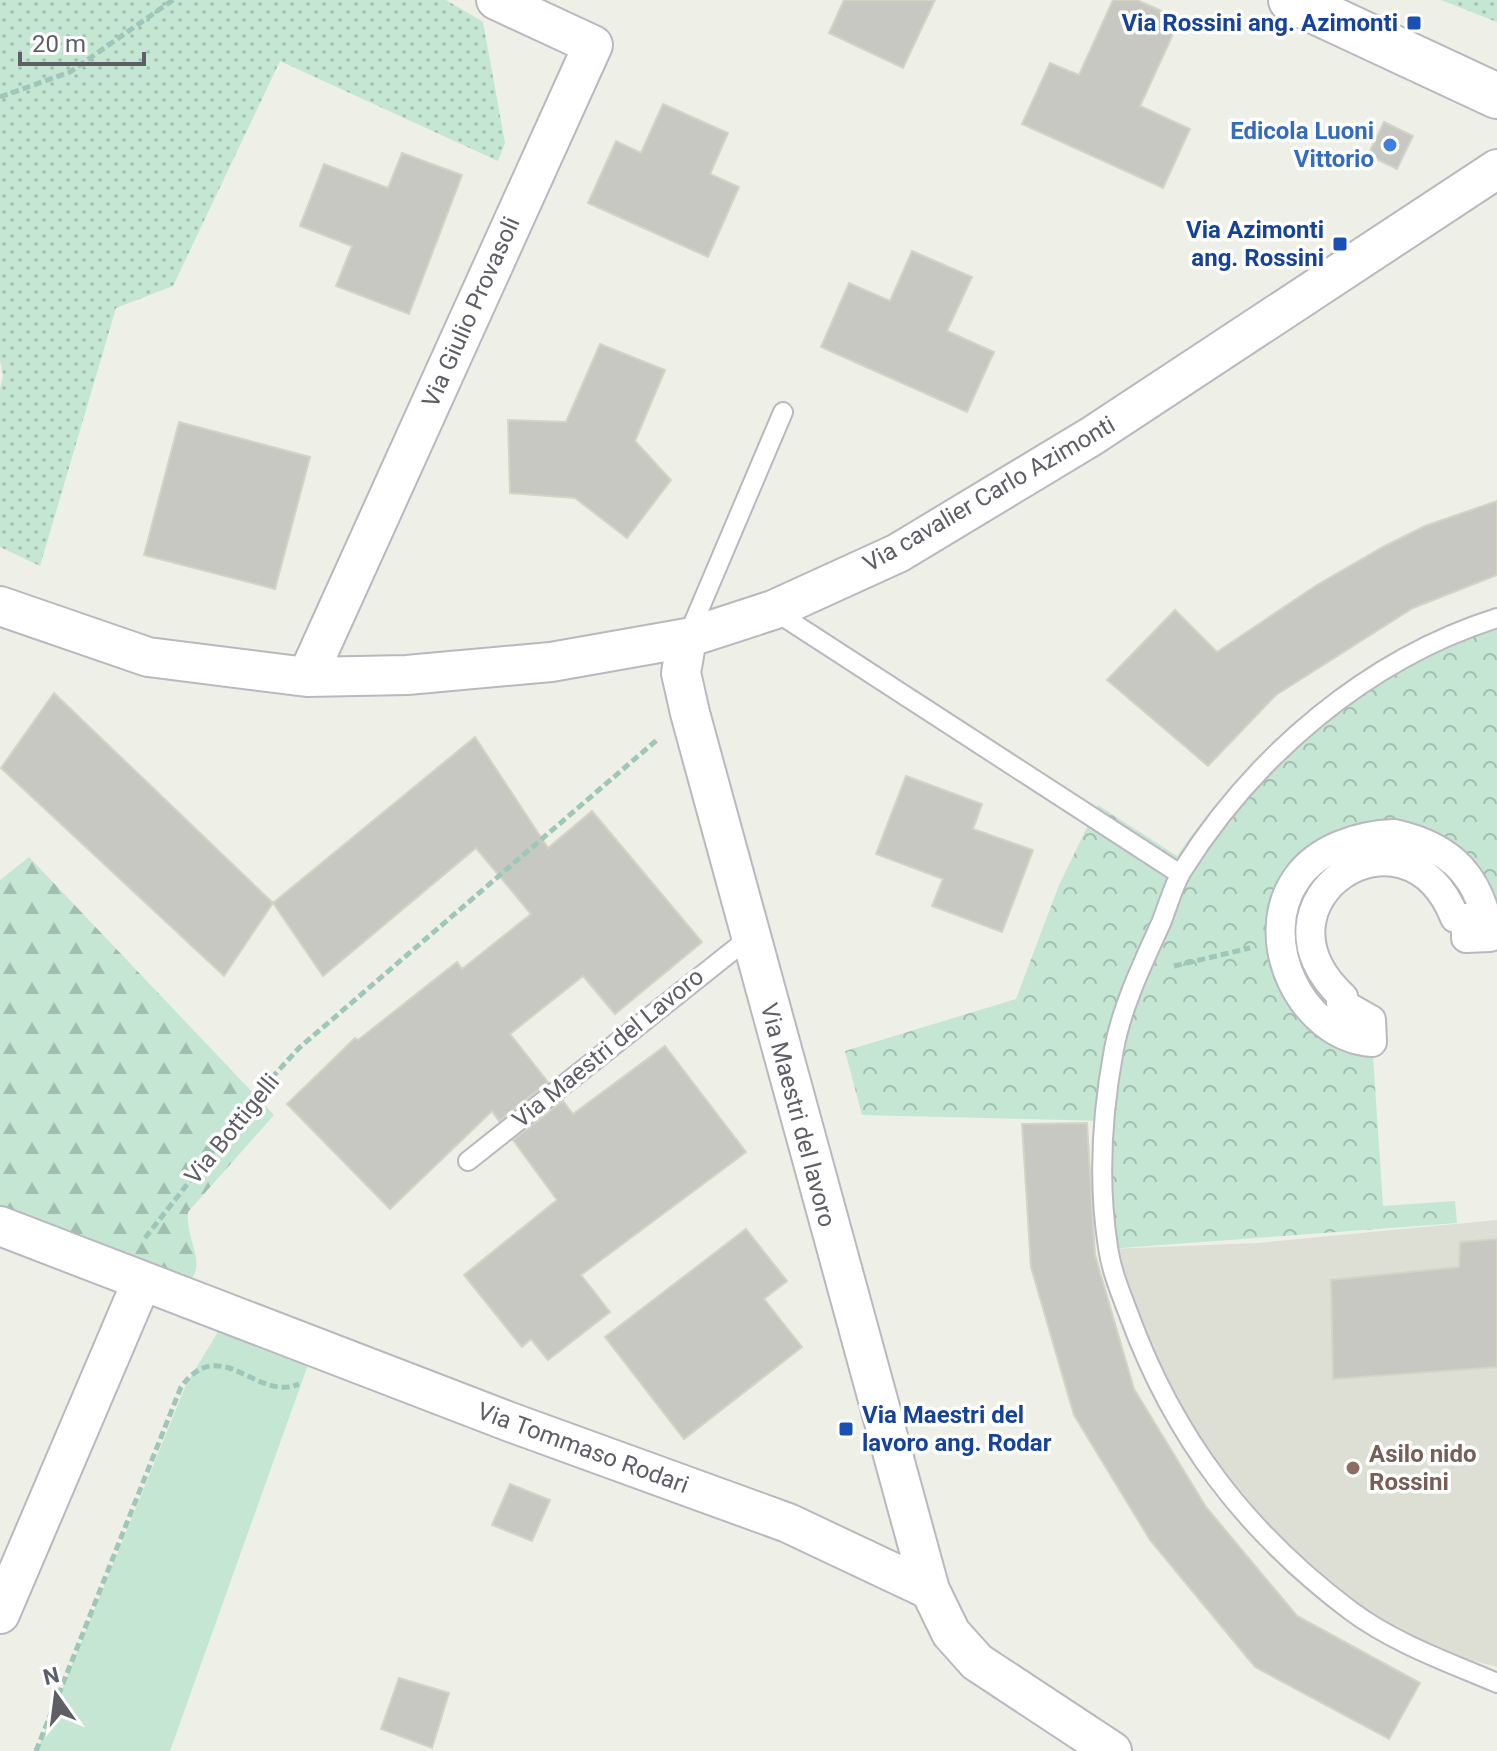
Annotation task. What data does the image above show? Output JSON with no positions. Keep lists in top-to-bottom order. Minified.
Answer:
{"streets":{"street":["Via Giulio Provasoli","Via cavalier Carlo Azimonti","Via Maestri del lavoro","Via Tommaso Rodari"],"lane":["Via Maestri del Lavoro"],"path":["Via Bottigelli"]},"crossings":[["Via Giulio Provasoli","Via cavalier Carlo Azimonti"],["Via cavalier Carlo Azimonti","Via Maestri del lavoro"],["Via Maestri del Lavoro","Via Maestri del lavoro"],["Via Maestri del lavoro","Via Tommaso Rodari"],["Via Bottigelli","Via Tommaso Rodari"]],"places":{"transit":["Via Rossini ang. Azimonti","Via Azimonti ang. Rossini","Via Maestri del lavoro ang. Rodar"],"other":["Edicola Luoni Vittorio","Asilo nido Rossini"]},"scale_bar":"20 m","north":"top"}
